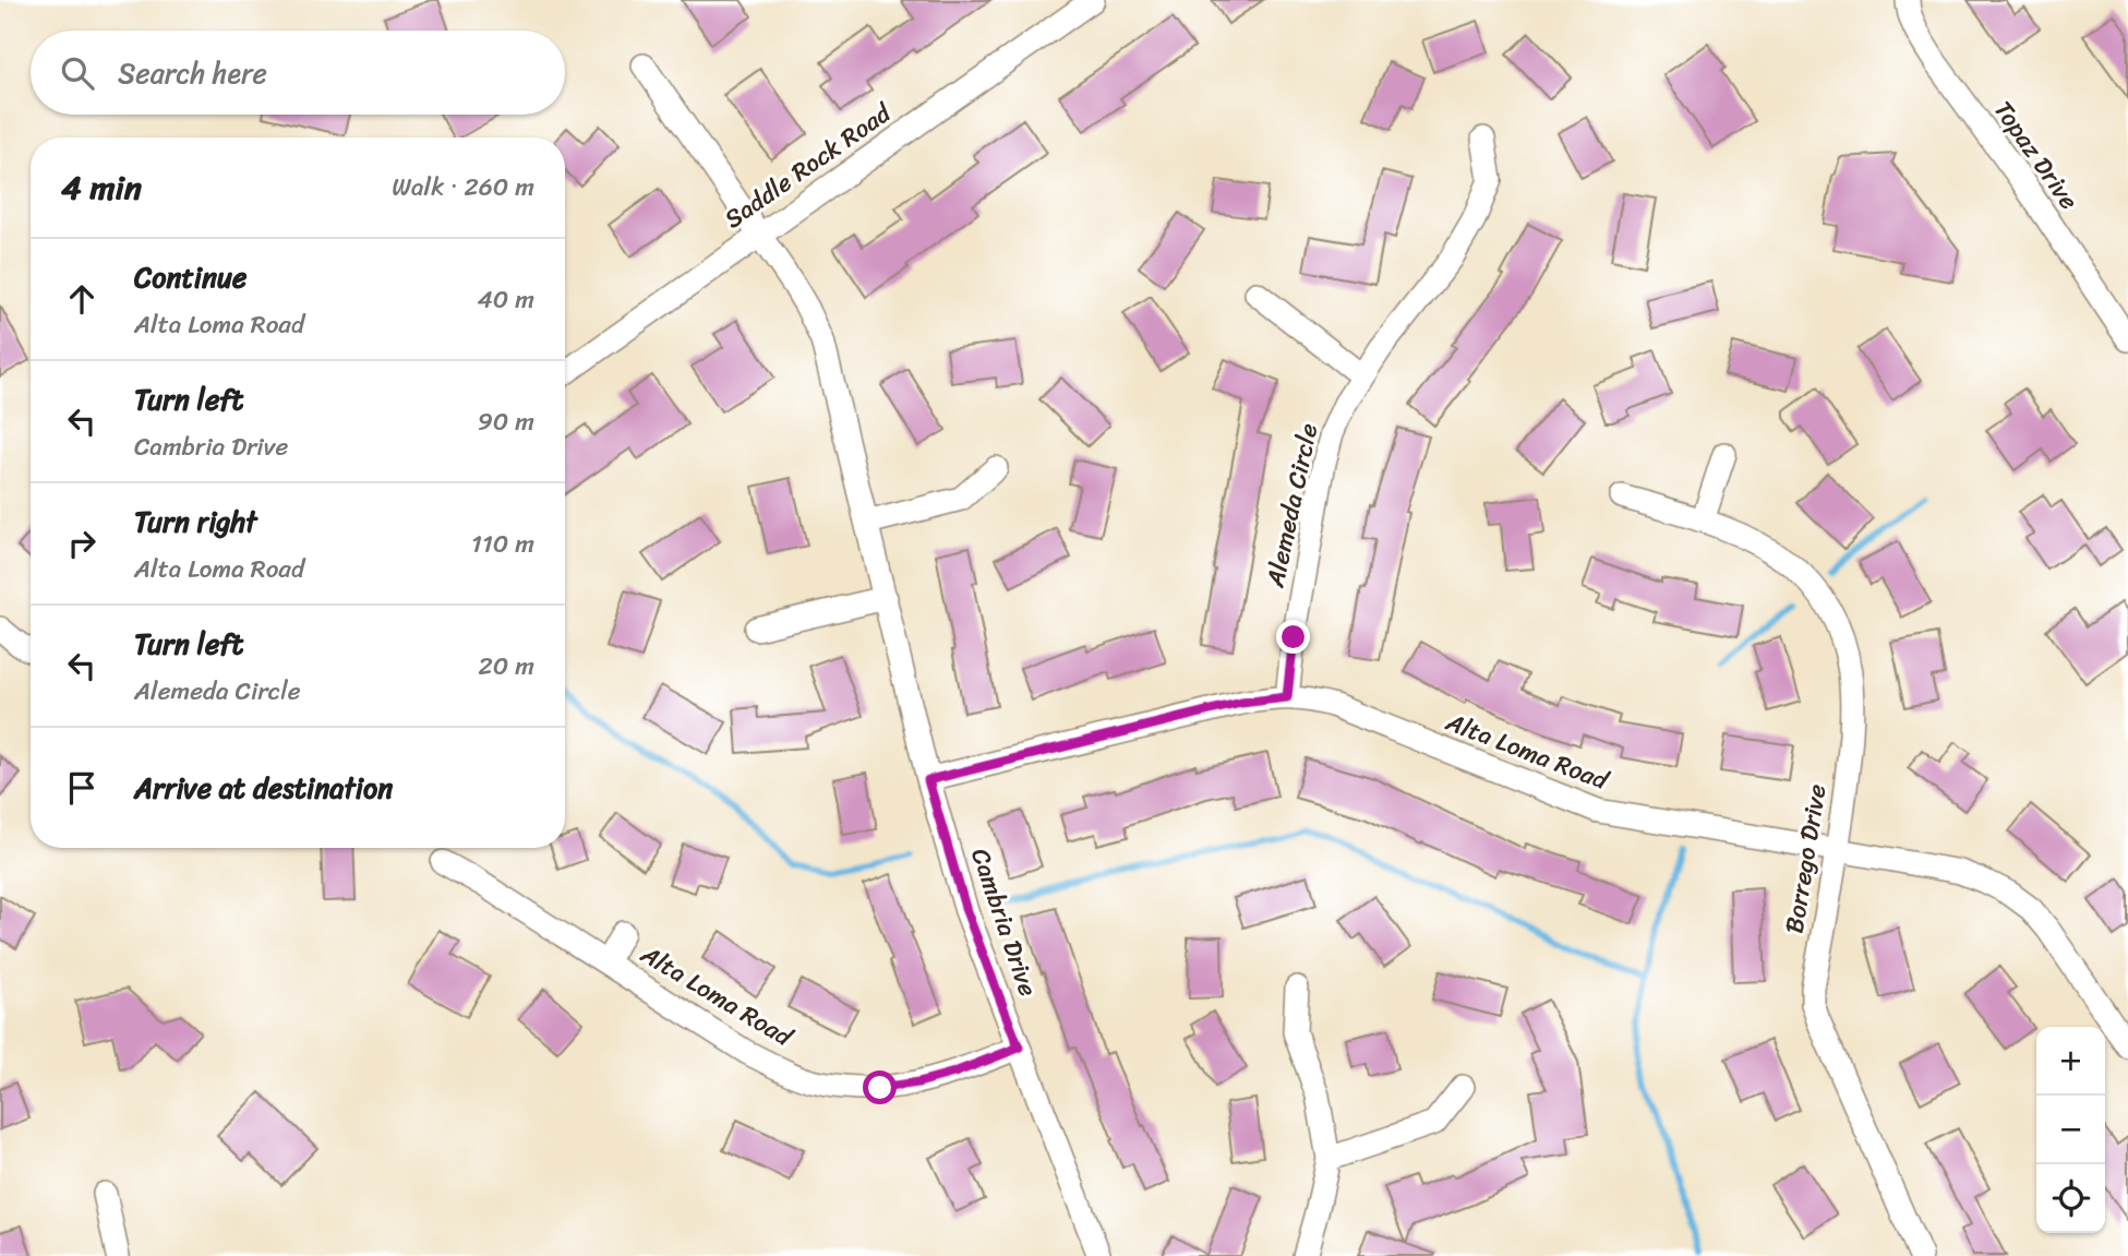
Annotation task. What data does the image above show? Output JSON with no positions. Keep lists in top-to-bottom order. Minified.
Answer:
{"streets":{"street":["Topaz Drive","Saddle Rock Road","Alemeda Circle","Alta Loma Road","Borrego Drive","Cambria Drive"]},"crossings":[["Saddle Rock Road","Cambria Drive"],["Alemeda Circle","Alta Loma Road"],["Alta Loma Road","Borrego Drive"],["Alta Loma Road","Cambria Drive"]],"page":{"search":"Search here","heading":["4 min","Walk · 260 m"],"list":[["Continue","Alta Loma Road","40 m"],["Turn left","Cambria Drive","90 m"],["Turn right","Alta Loma Road","110 m"],["Turn left","Alemeda Circle","20 m"],"Arrive at destination"],"map_buttons":["+","−"]}}
